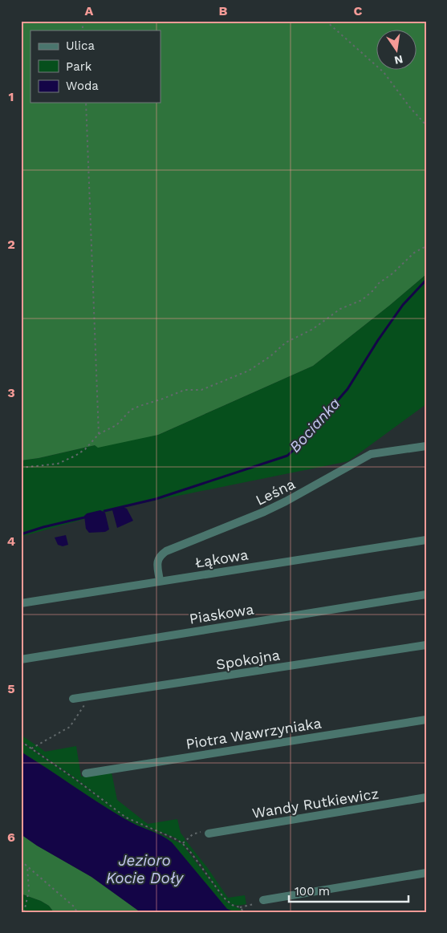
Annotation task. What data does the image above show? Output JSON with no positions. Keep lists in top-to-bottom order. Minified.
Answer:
{"streets":{"street":["Leśna","Łąkowa","Piaskowa","Spokojna","Piotra Wawrzyniaka","Wandy Rutkiewicz"]},"crossings":[["Leśna","Łąkowa"]],"water":["Bocianka","Jezioro Kocie Doły"],"legend":["Ulica","Park","Woda"],"scale_bar":"100 m","north":"bottom","grid":{"columns":["A","B","C"],"rows":["1","2","3","4","5","6"]}}
